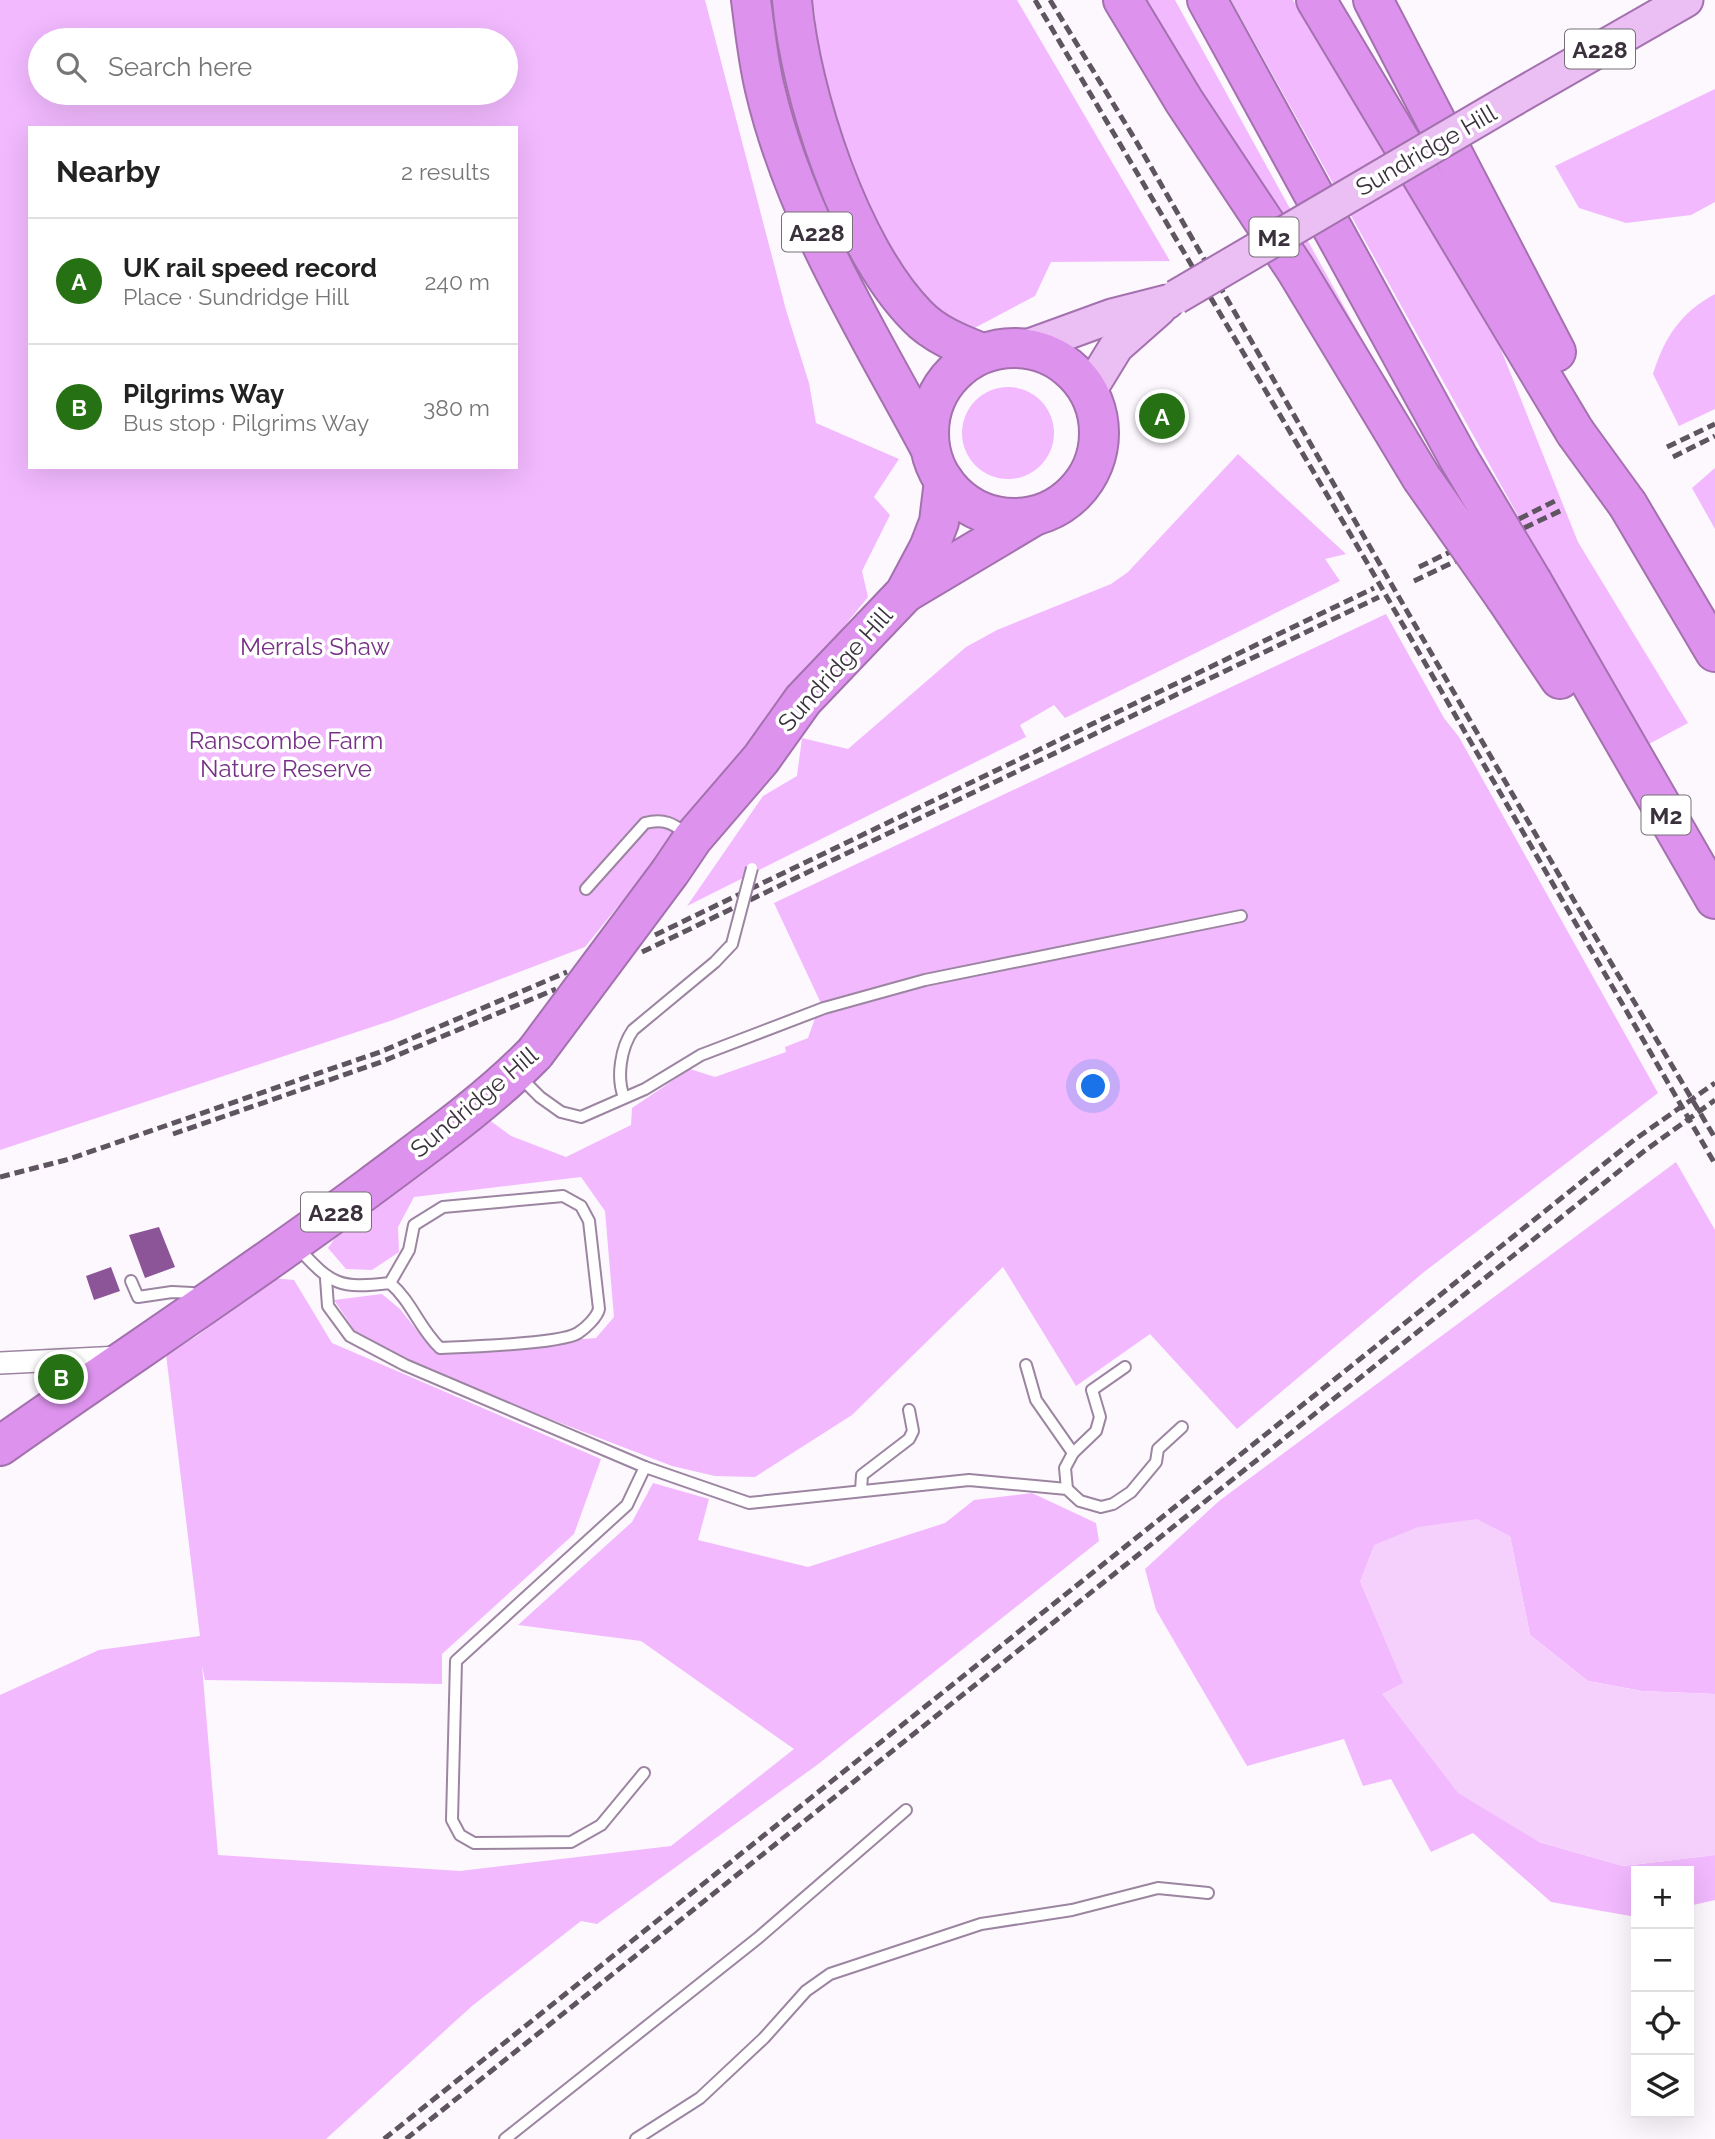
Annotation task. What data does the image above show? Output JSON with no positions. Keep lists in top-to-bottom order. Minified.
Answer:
{"streets":{"highway":["A228","Sundridge Hill","M2"]},"crossings":[["A228","Sundridge Hill"]],"parks":["Merrals Shaw","Ranscombe Farm Nature Reserve"],"page":{"search":"Search here","heading":["Nearby","2 results"],"list":[{"mark":"A","name":"UK rail speed record","note":"Place · Sundridge Hill","value":"240 m"},{"mark":"B","name":"Pilgrims Way","note":"Bus stop · Pilgrims Way","value":"380 m"}],"pins":["A","B"],"map_buttons":["+","−"]}}
